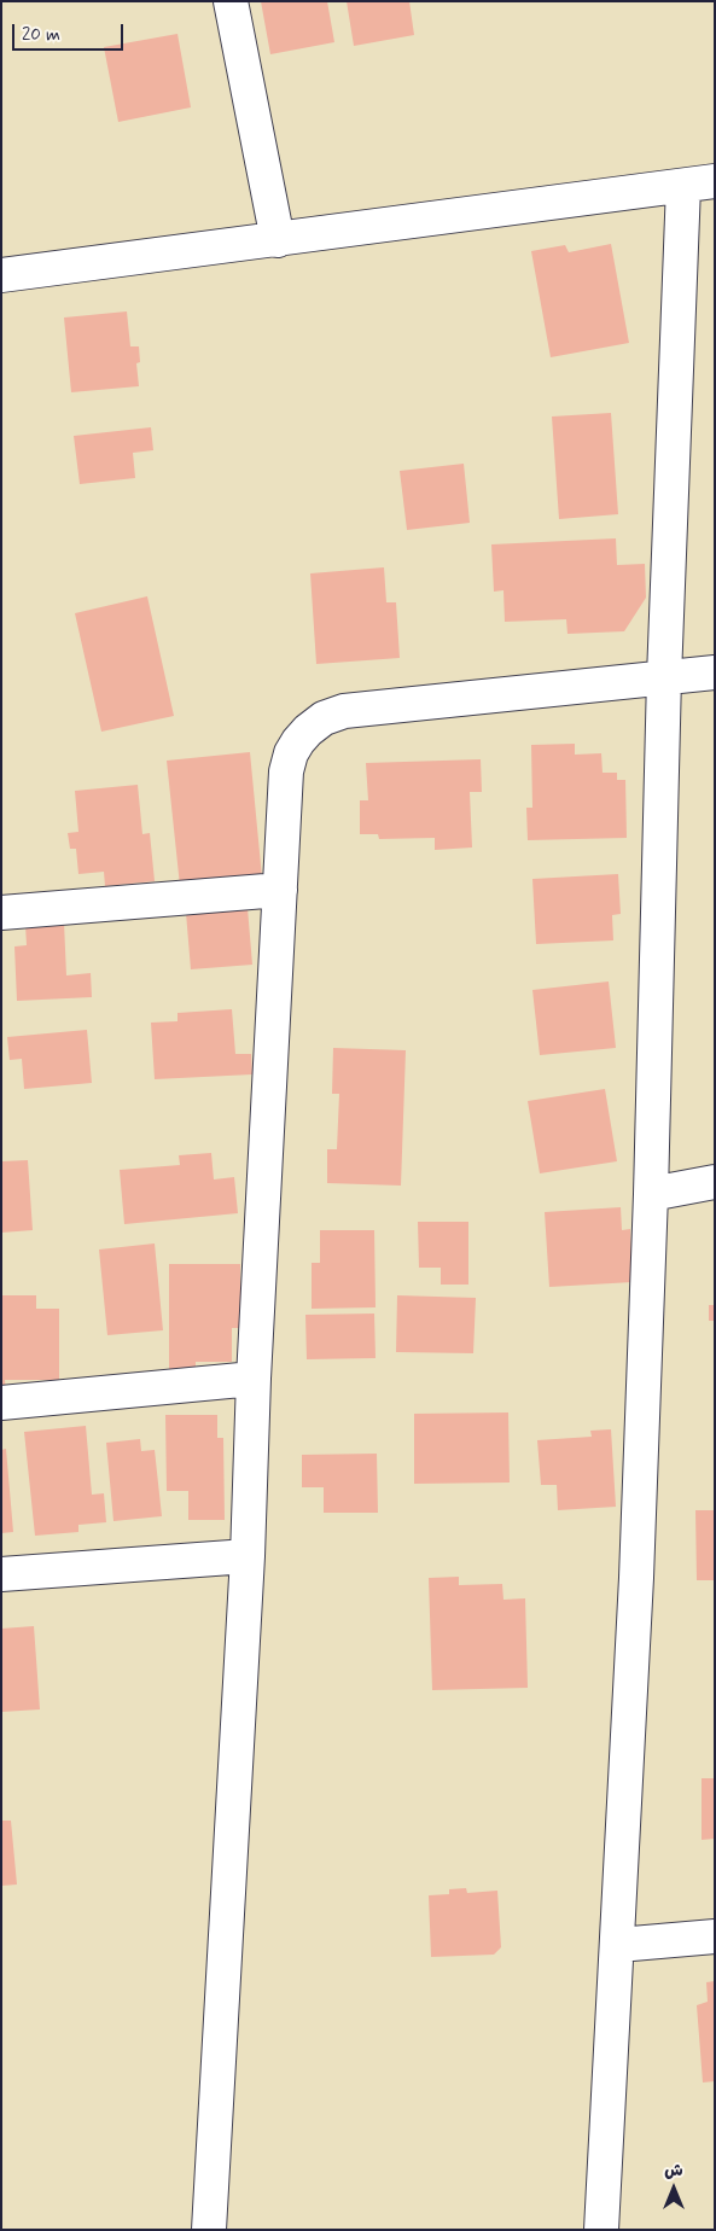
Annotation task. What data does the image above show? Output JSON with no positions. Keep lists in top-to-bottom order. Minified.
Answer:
{"scale_bar":"20 m","north":"top"}
